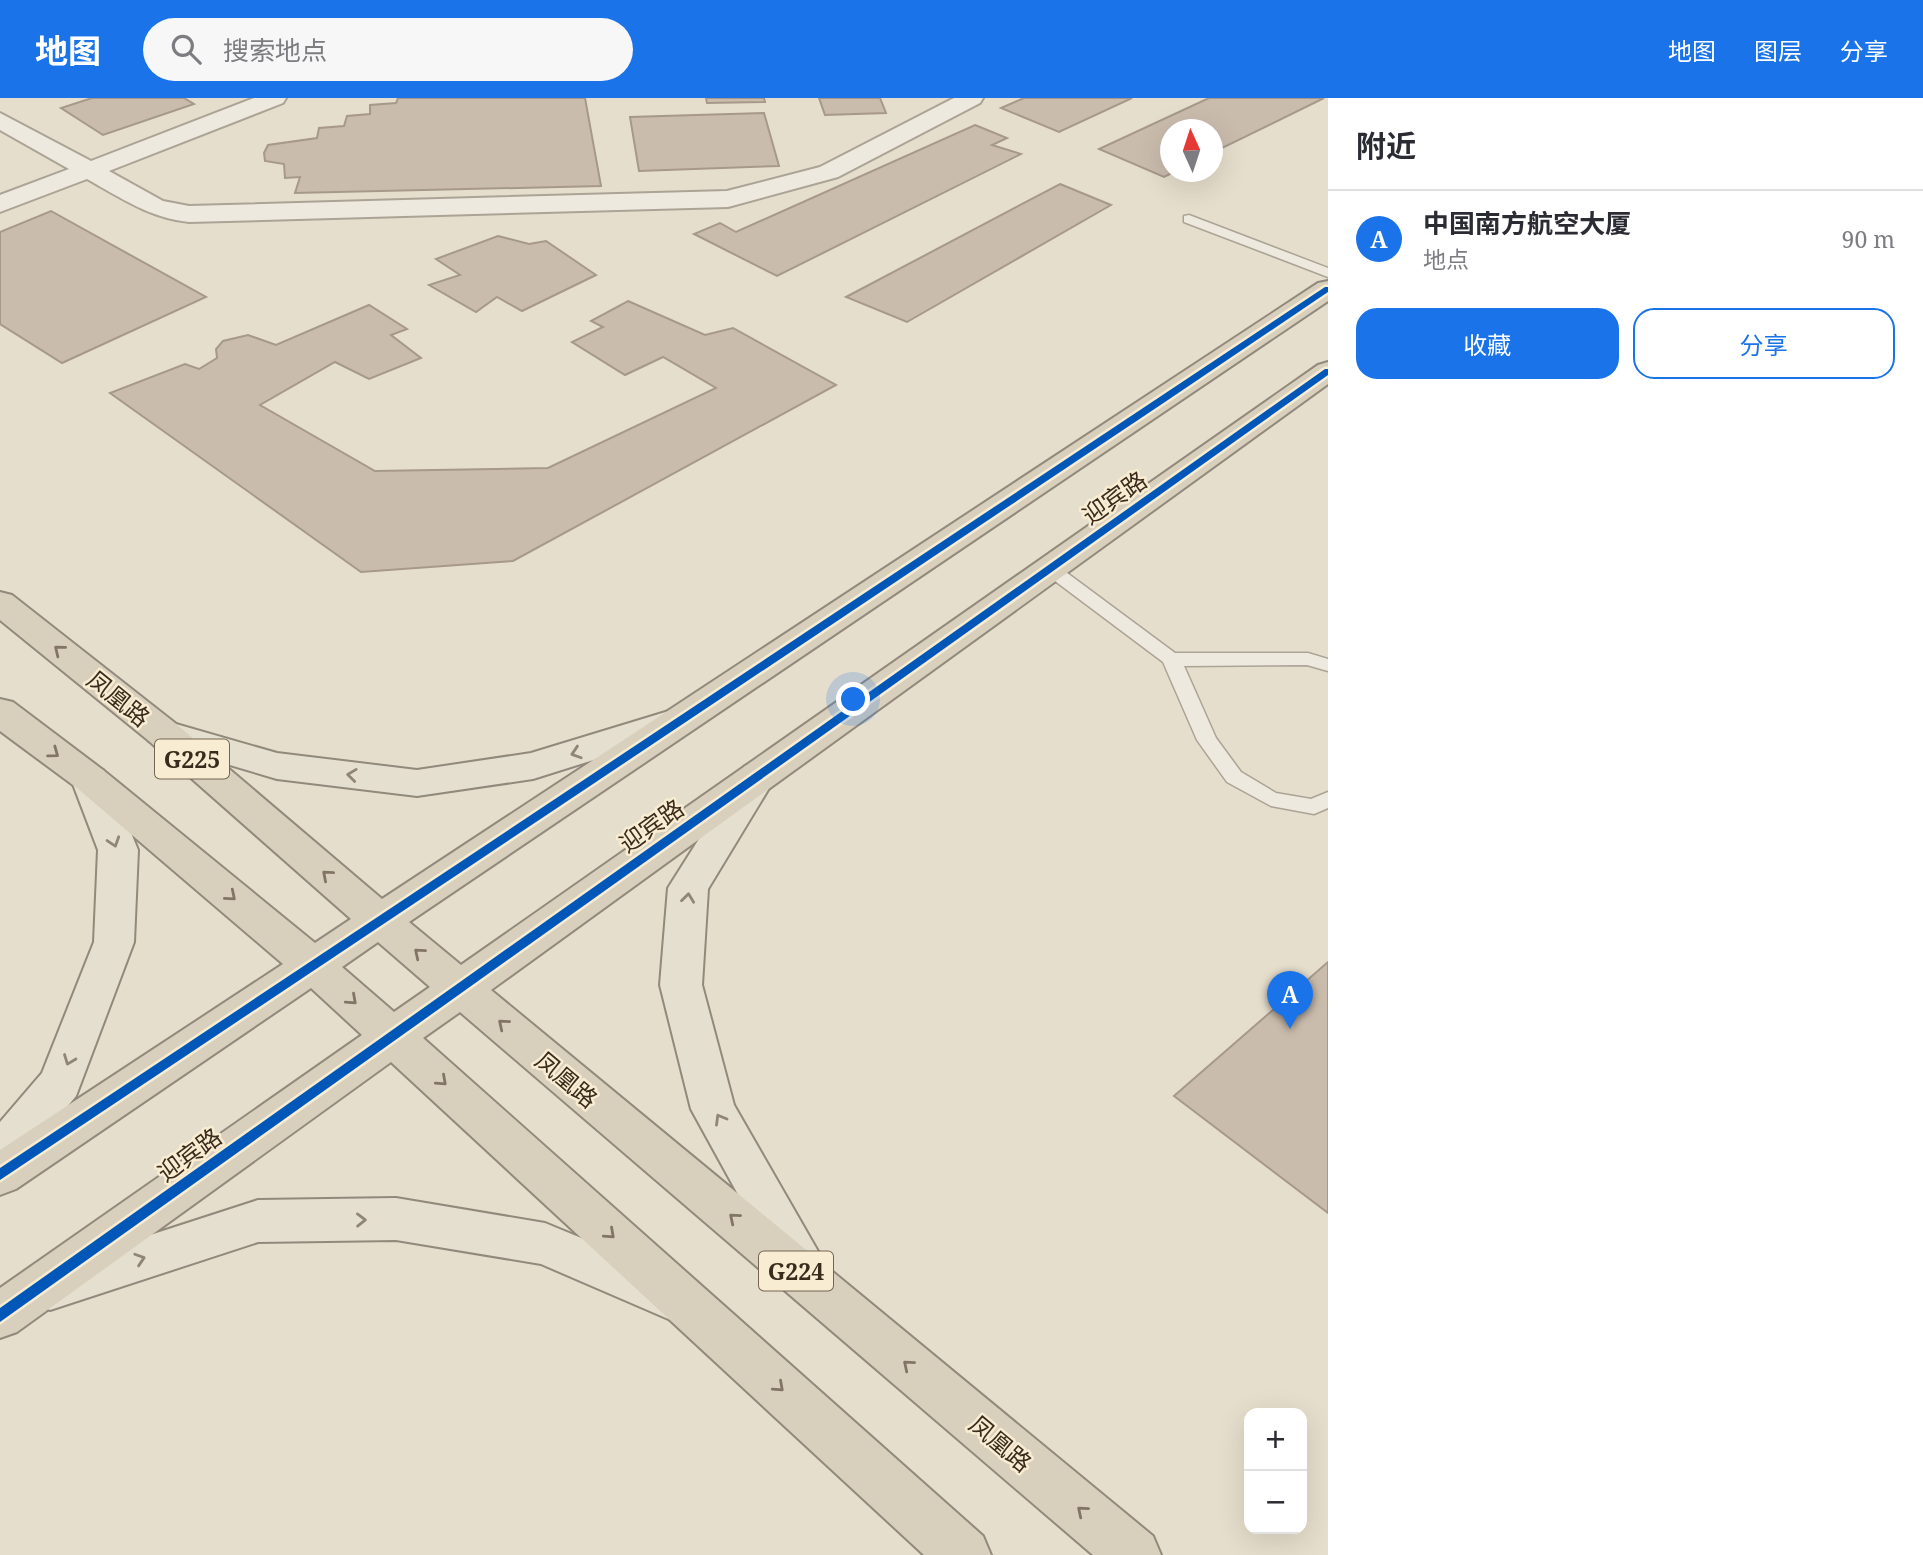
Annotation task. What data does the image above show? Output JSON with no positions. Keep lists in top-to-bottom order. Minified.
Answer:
{"streets":{"highway":["迎宾路","凤凰路","G225","G224"]},"crossings":[["迎宾路","凤凰路"]],"north":"top","page":{"header":"地图","search":"搜索地点","nav":["地图","图层","分享"],"heading":"附近","list":[{"mark":"A","name":"中国南方航空大厦","note":"地点","value":"90 m"}],"buttons":["收藏","分享"],"pins":"A","map_buttons":["+","−"]}}
